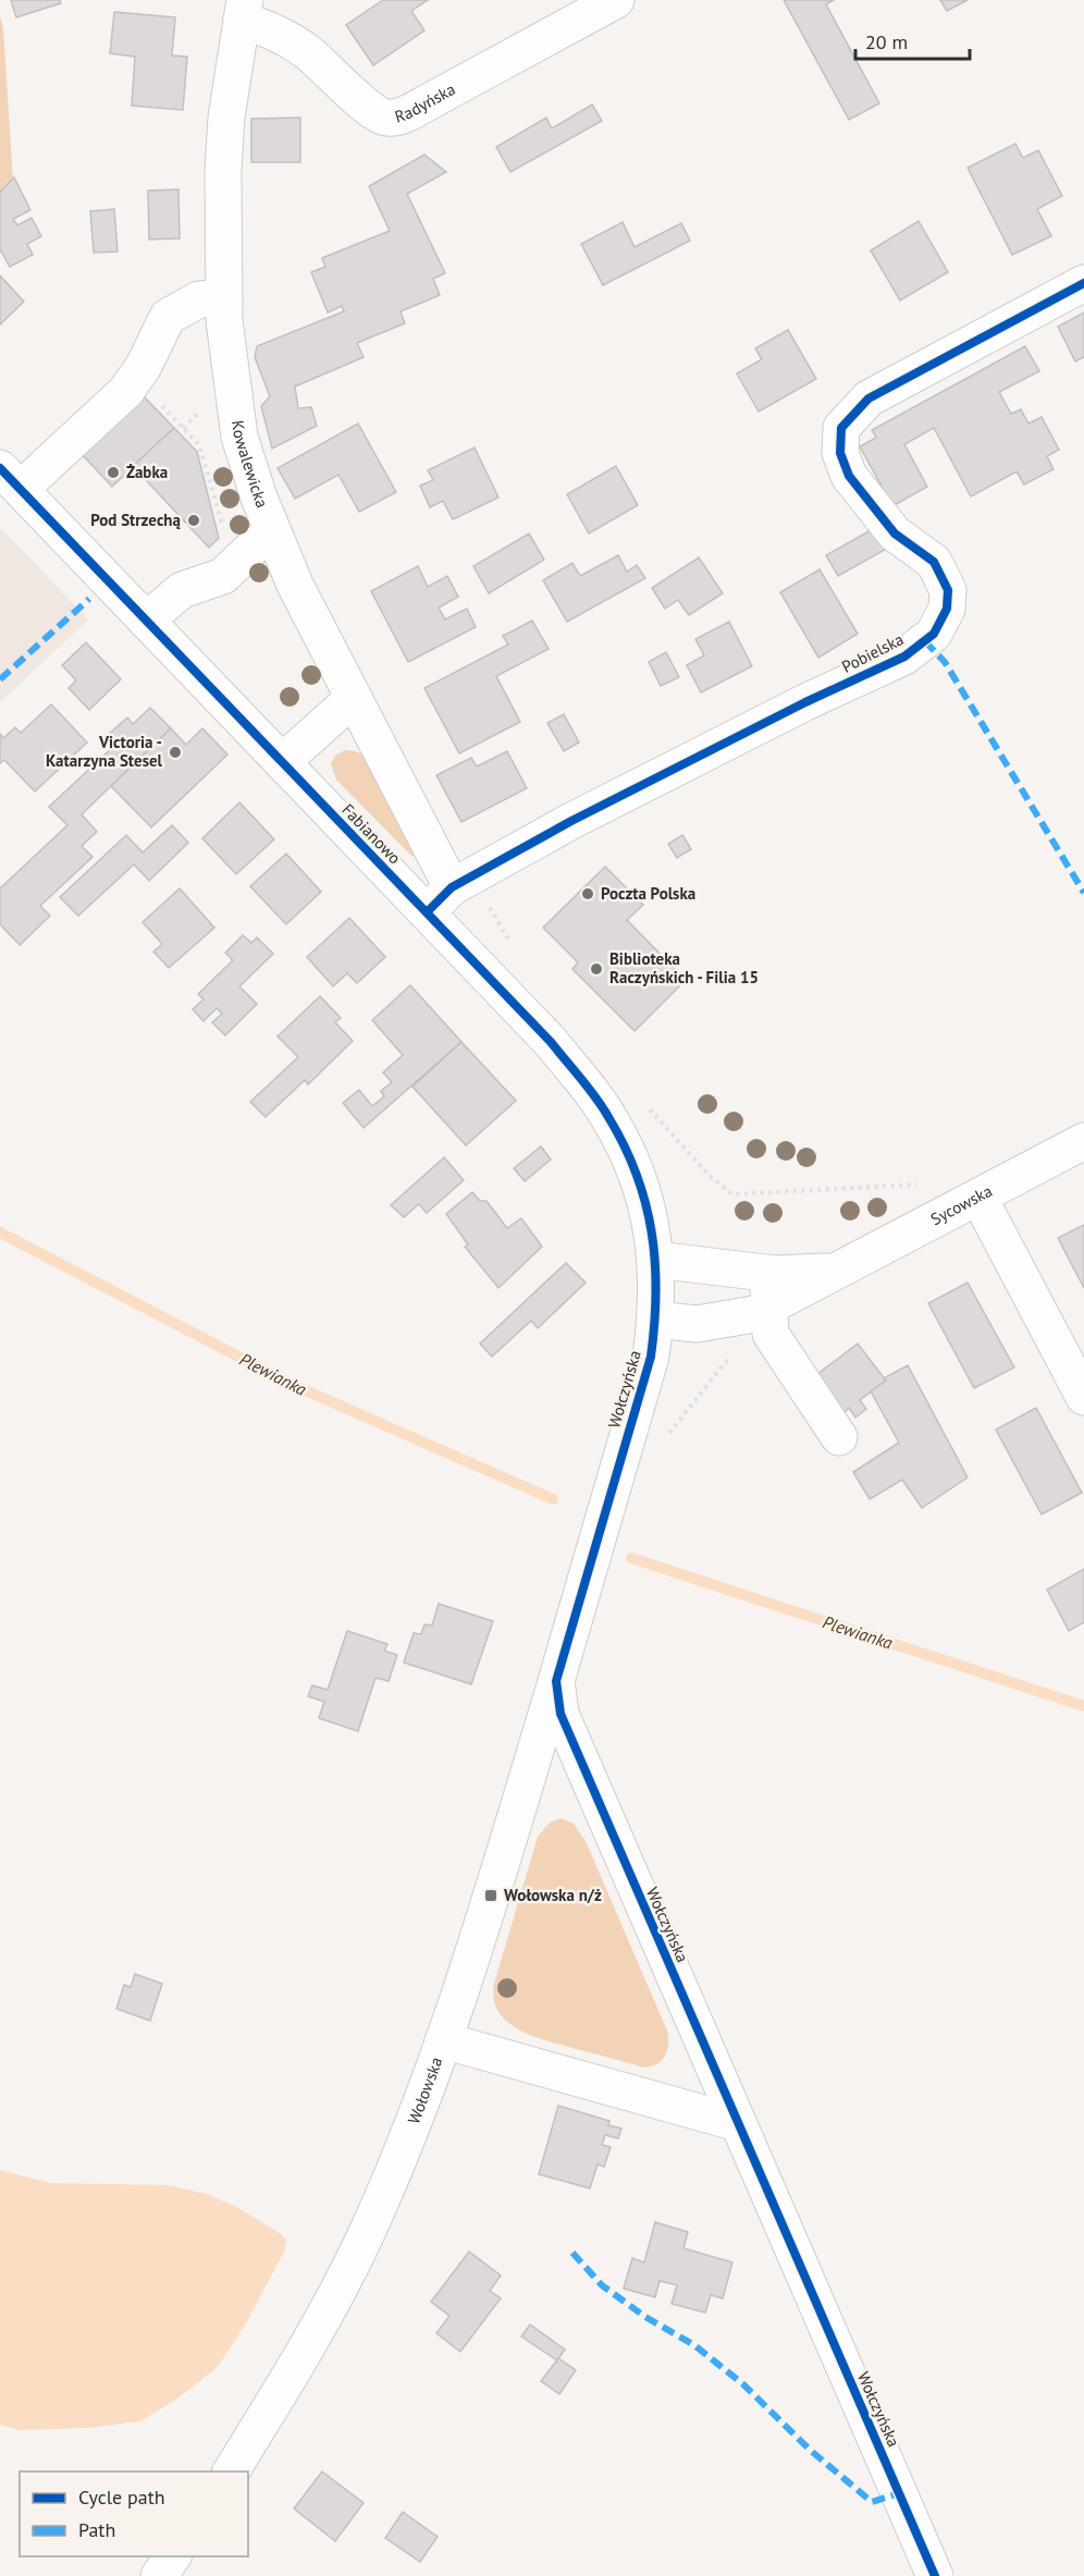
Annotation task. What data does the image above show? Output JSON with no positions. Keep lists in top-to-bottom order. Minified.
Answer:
{"streets":{"street":["Radyńska","Kowalewicka","Pobielska","Fabianowo","Sycowska","Wołczyńska","Wołowska"]},"crossings":[["Radyńska","Kowalewicka"],["Kowalewicka","Pobielska"],["Pobielska","Fabianowo"],["Fabianowo","Sycowska"],["Fabianowo","Wołczyńska"],["Sycowska","Wołczyńska"],["Wołczyńska","Wołowska"]],"water":["Plewianka"],"places":{"other":["Żabka","Pod Strzechą","Victoria - Katarzyna Stesel","Poczta Polska","Biblioteka Raczyńskich - Filia 15"],"transit":["Wołowska n/ż"]},"legend":["Cycle path","Path"],"scale_bar":"20 m"}
